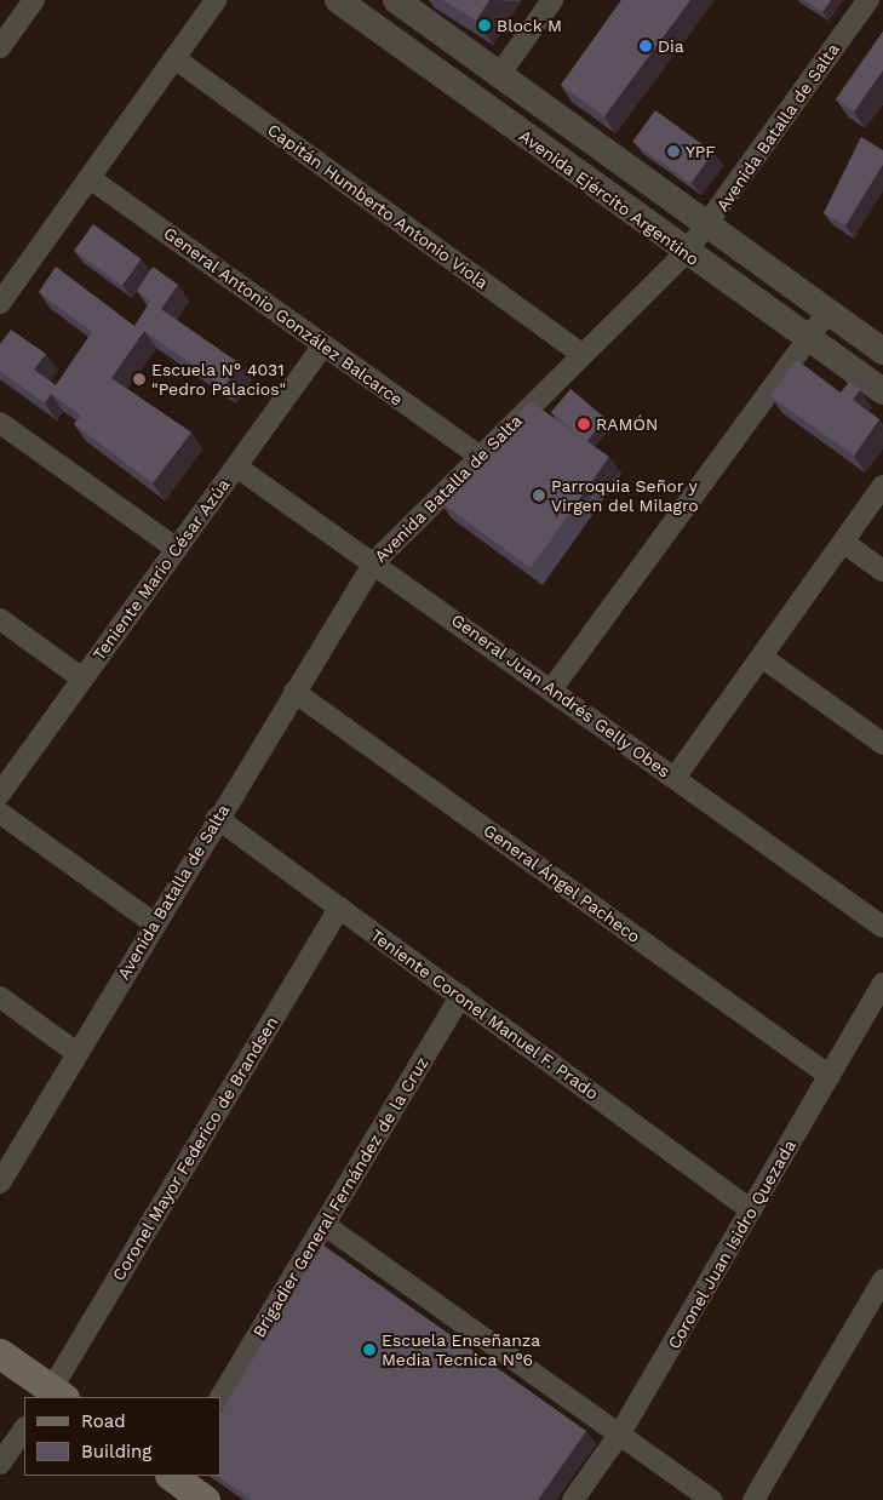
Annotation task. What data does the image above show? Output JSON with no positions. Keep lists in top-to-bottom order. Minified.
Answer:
{"streets":{"street":["Avenida Batalla de Salta","Avenida Ejército Argentino","Capitán Humberto Antonio Viola","General Antonio González Balcarce","Teniente Mario César Azúa","General Juan Andrés Gelly Obes","General Ángel Pacheco","Teniente Coronel Manuel F. Prado","Coronel Mayor Federico de Brandsen","Brigadier General Fernández de la Cruz","Coronel Juan Isidro Quezada"]},"crossings":[["Avenida Batalla de Salta","Avenida Ejército Argentino"],["Avenida Batalla de Salta","Capitán Humberto Antonio Viola"],["Avenida Batalla de Salta","General Antonio González Balcarce"],["Avenida Batalla de Salta","General Juan Andrés Gelly Obes"],["Avenida Batalla de Salta","General Ángel Pacheco"],["Avenida Batalla de Salta","Teniente Coronel Manuel F. Prado"],["General Antonio González Balcarce","Teniente Mario César Azúa"],["Teniente Mario César Azúa","General Juan Andrés Gelly Obes"],["General Ángel Pacheco","Coronel Juan Isidro Quezada"],["Teniente Coronel Manuel F. Prado","Coronel Mayor Federico de Brandsen"],["Teniente Coronel Manuel F. Prado","Brigadier General Fernández de la Cruz"],["Teniente Coronel Manuel F. Prado","Coronel Juan Isidro Quezada"]],"places":["Block M","Dia","YPF","Escuela N° 4031 \"Pedro Palacios\"","RAMÓN","Parroquia Señor y Virgen del Milagro","Escuela Enseñanza Media Tecnica N°6"],"legend":["Road","Building"]}
